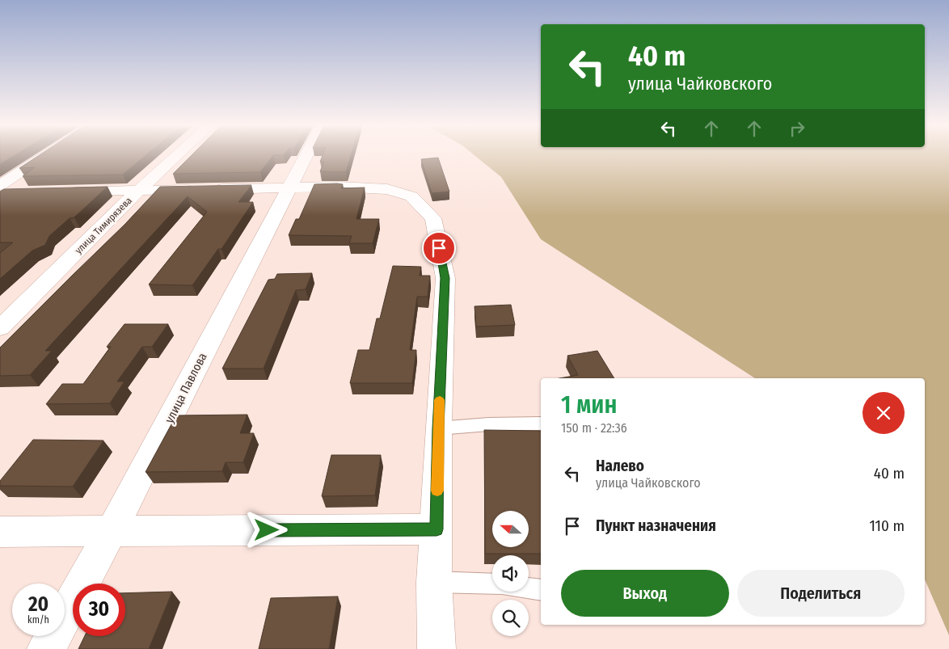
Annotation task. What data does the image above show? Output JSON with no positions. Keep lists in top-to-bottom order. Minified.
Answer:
{"streets":{"street":["улица Тимирязева","улица Павлова"]},"north":"left","page":{"turn":["40 m","улица Чайковского"],"heading":["1 мин","150 m · 22:36"],"list":[{"name":"Налево","note":"улица Чайковского","value":"40 m"},{"name":"Пункт назначения","value":"110 m"}],"buttons":["Выход","Поделиться"],"speed":"20 km/h","limit":"30"}}
